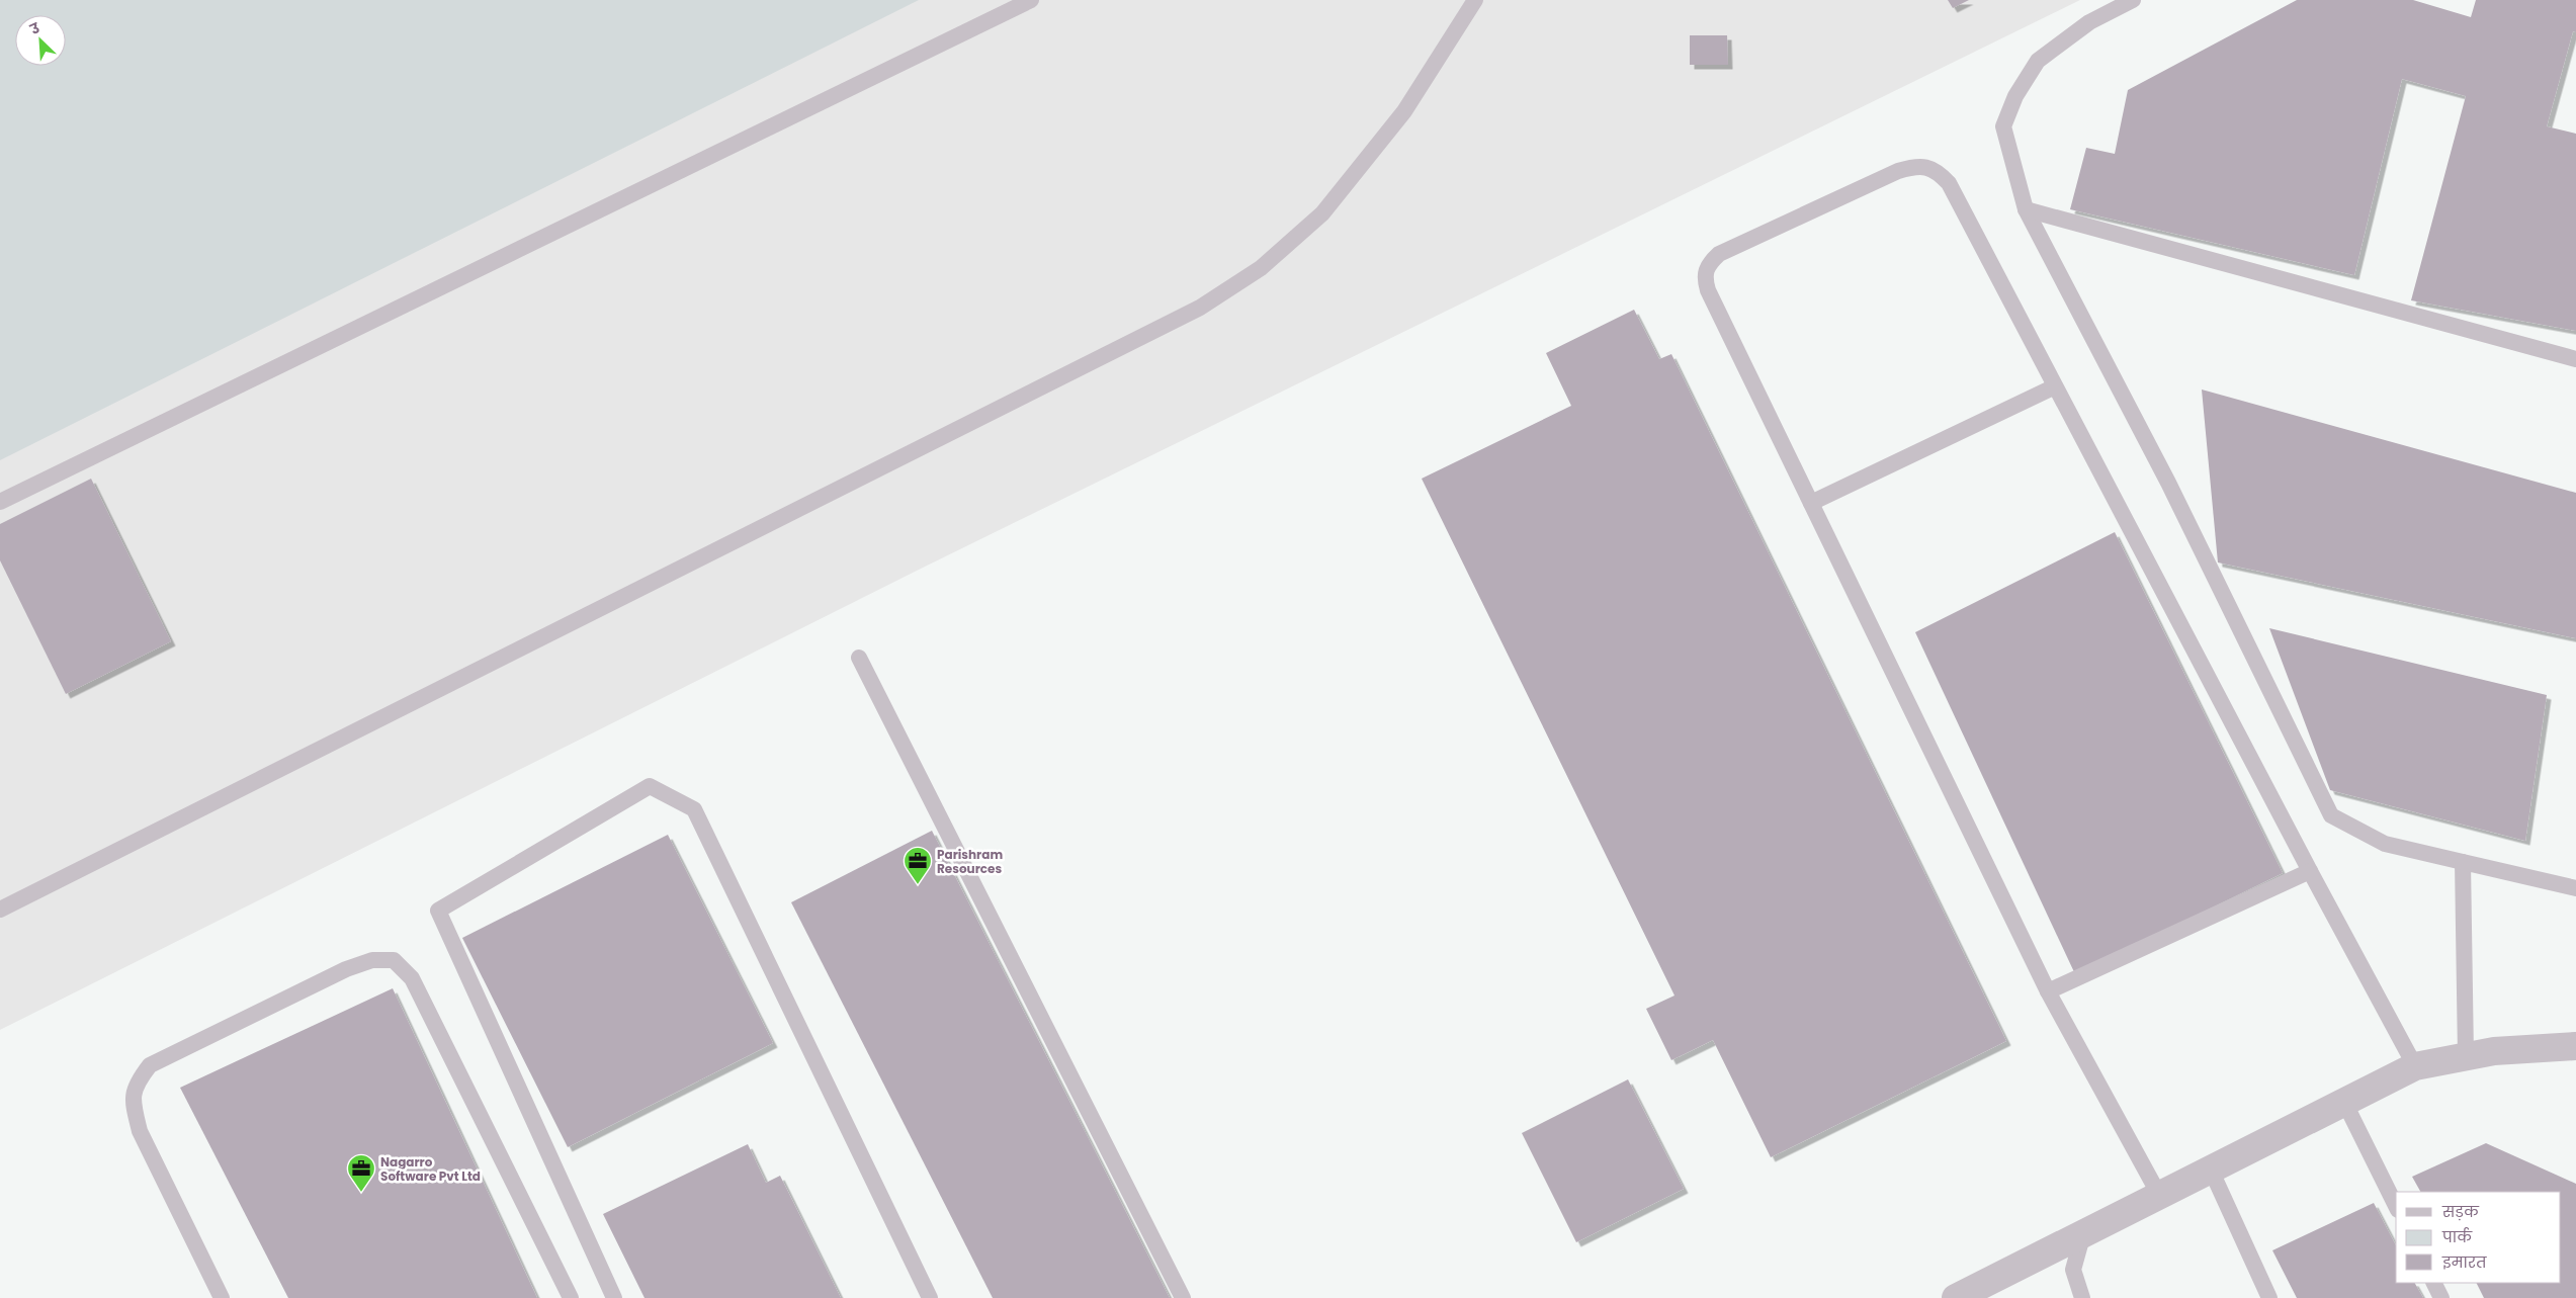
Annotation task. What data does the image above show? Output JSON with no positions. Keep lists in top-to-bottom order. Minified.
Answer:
{"places":{"office":["Parishram Resources","Nagarro Software Pvt Ltd"]},"legend":["सड़क","पार्क","इमारत"],"north":"top left"}
